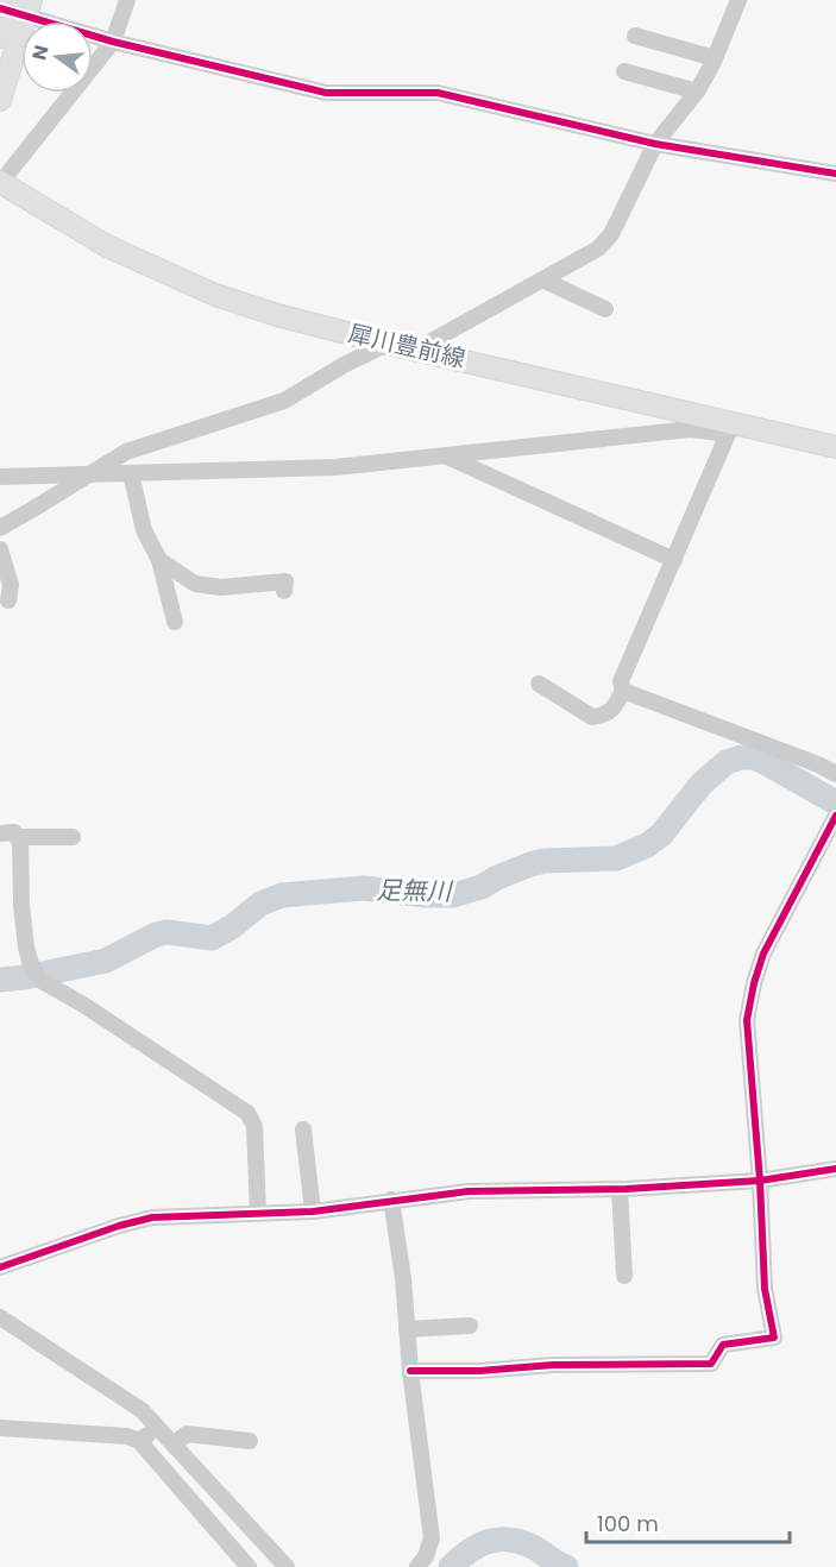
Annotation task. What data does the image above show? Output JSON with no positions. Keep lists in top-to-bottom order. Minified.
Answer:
{"streets":{"main road":["犀川豊前線"]},"water":["足無川"],"scale_bar":"100 m","north":"left"}
